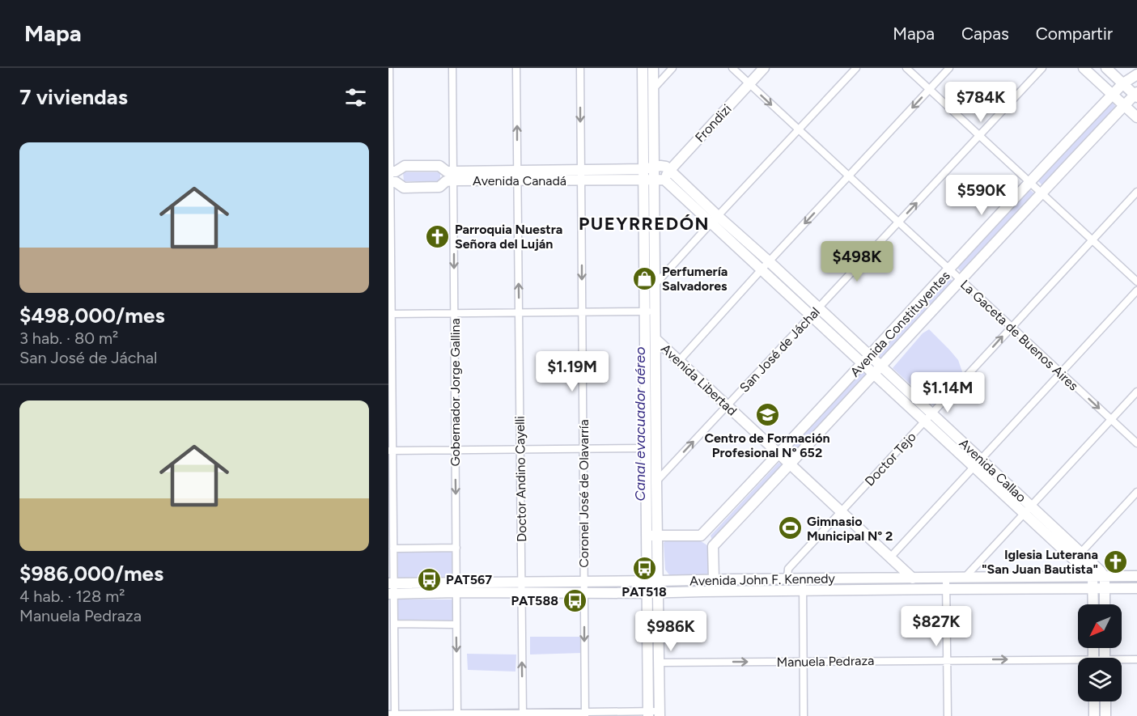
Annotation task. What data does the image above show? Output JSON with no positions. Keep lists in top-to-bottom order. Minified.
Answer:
{"streets":{"main road":["Frondizi","Avenida Canadá","Avenida Constituyentes","Avenida Libertad","Avenida Callao","Avenida John F. Kennedy"],"street":["La Gaceta de Buenos Aires","San José de Jáchal","Gobernador Jorge Gallina","Doctor Tejo","Doctor Andino Cayelli","Coronel José de Olavarría","Manuela Pedraza"]},"crossings":[["Frondizi","Avenida Canadá"],["Frondizi","La Gaceta de Buenos Aires"],["Frondizi","Avenida Callao"],["Avenida Canadá","Gobernador Jorge Gallina"],["Avenida Canadá","Avenida Callao"],["Avenida Canadá","Doctor Andino Cayelli"],["Avenida Canadá","Coronel José de Olavarría"],["Avenida Constituyentes","La Gaceta de Buenos Aires"],["Avenida Constituyentes","Avenida Libertad"],["Avenida Constituyentes","Avenida Callao"],["La Gaceta de Buenos Aires","San José de Jáchal"],["La Gaceta de Buenos Aires","Doctor Tejo"],["San José de Jáchal","Avenida Libertad"],["San José de Jáchal","Avenida Callao"],["Avenida Libertad","Doctor Tejo"],["Avenida Libertad","Avenida John F. Kennedy"],["Gobernador Jorge Gallina","Avenida John F. Kennedy"],["Doctor Tejo","Avenida Callao"],["Doctor Tejo","Avenida John F. Kennedy"],["Avenida Callao","Avenida John F. Kennedy"],["Doctor Andino Cayelli","Avenida John F. Kennedy"],["Coronel José de Olavarría","Avenida John F. Kennedy"]],"one_way":["San José de Jáchal","Gobernador Jorge Gallina","Doctor Andino Cayelli","Coronel José de Olavarría","Manuela Pedraza"],"districts":["PUEYRREDÓN"],"water":["Canal evacuador aéreo"],"places":{"church":["Parroquia Nuestra Señora del Luján","Iglesia Luterana \"San Juan Bautista\""],"shop":["Perfumería Salvadores"],"school or university":["Centro de Formación Profesional N° 652"],"sports":["Gimnasio Municipal N° 2"],"bus stop":["PAT518","PAT567","PAT588"]},"north":"bottom left","page":{"header":"Mapa","nav":["Mapa","Capas","Compartir"],"heading":"7 viviendas","price":["$784K","$590K","$498K","$1.19M","$1.14M","$827K","$986K"],"list":[{"name":"$498,000/mes","note":"3 hab. · 80 m² · San José de Jáchal"},{"name":"$986,000/mes","note":"4 hab. · 128 m² · Manuela Pedraza"}]}}
